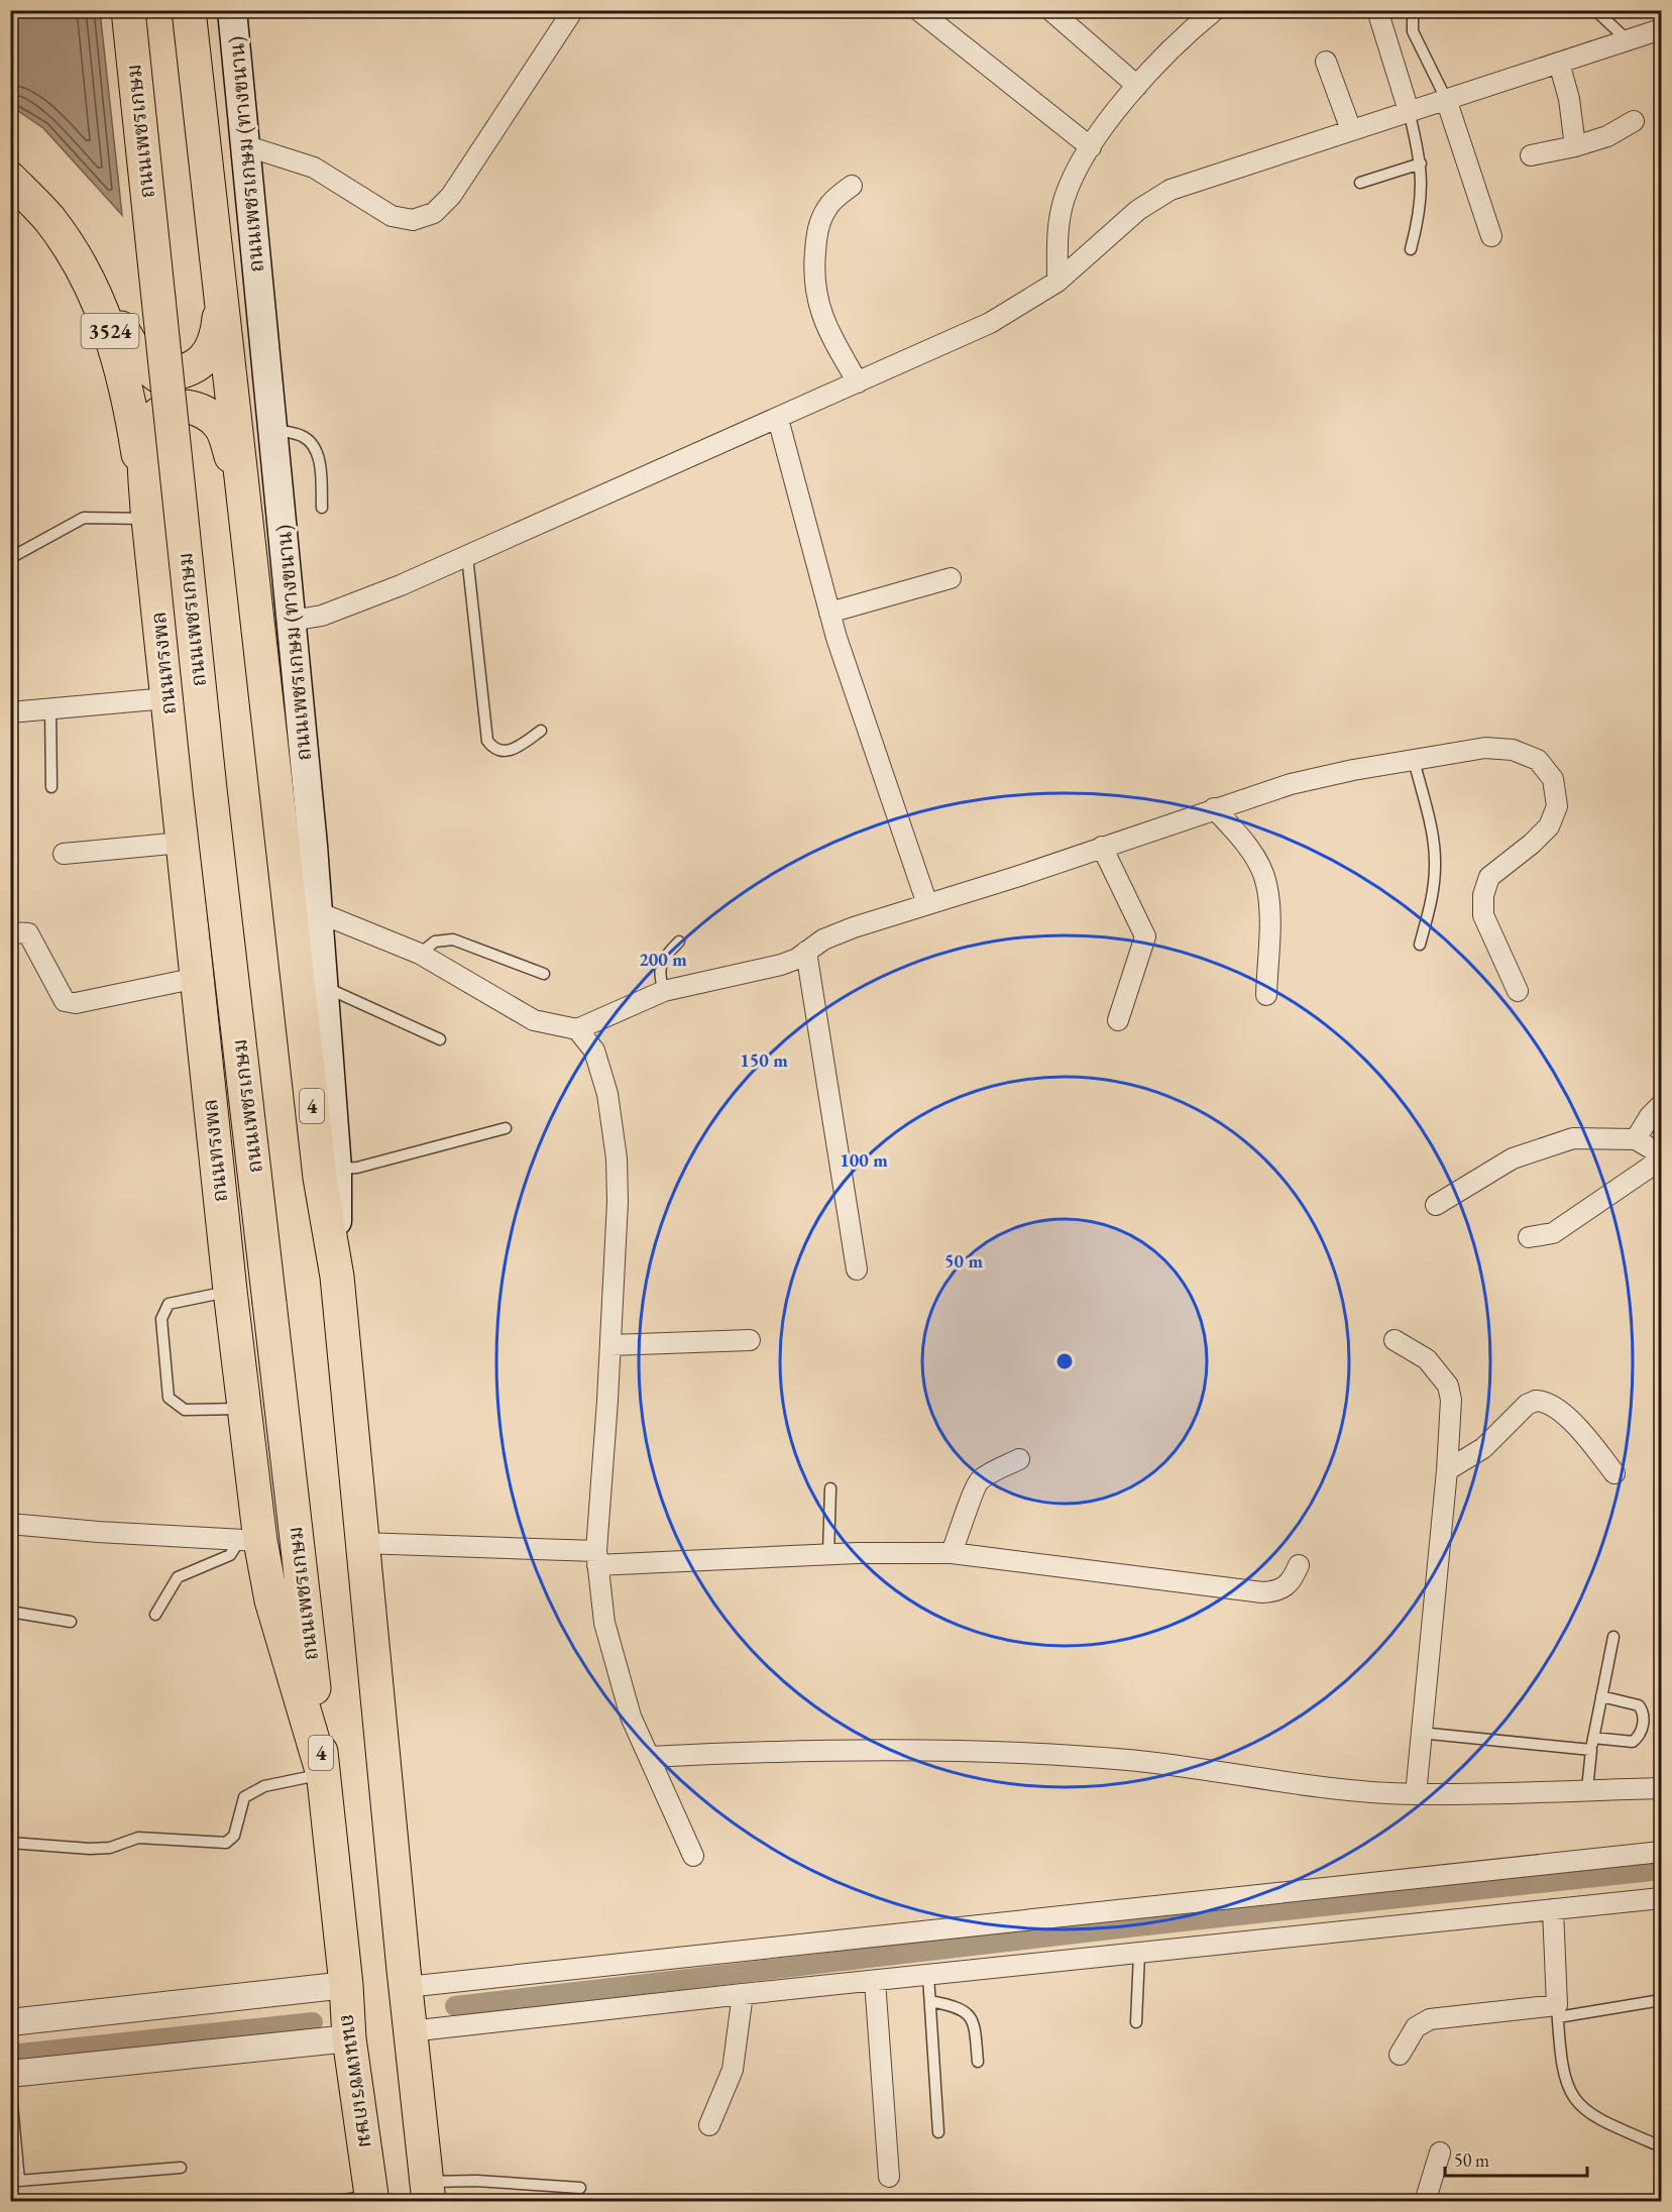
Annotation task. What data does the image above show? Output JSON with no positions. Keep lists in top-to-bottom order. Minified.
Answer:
{"streets":{"highway":["ถนนเพชรเกษม","3524","ถนนทรงพล","4"],"main road":["ถนนเพชรเกษม (ทางขนาน)"]},"crossings":[["ถนนเพชรเกษม","ถนนทรงพล"],["ถนนเพชรเกษม (ทางขนาน)","4"]],"scale_bar":"50 m","rings":["200 m","150 m","100 m","50 m"]}
